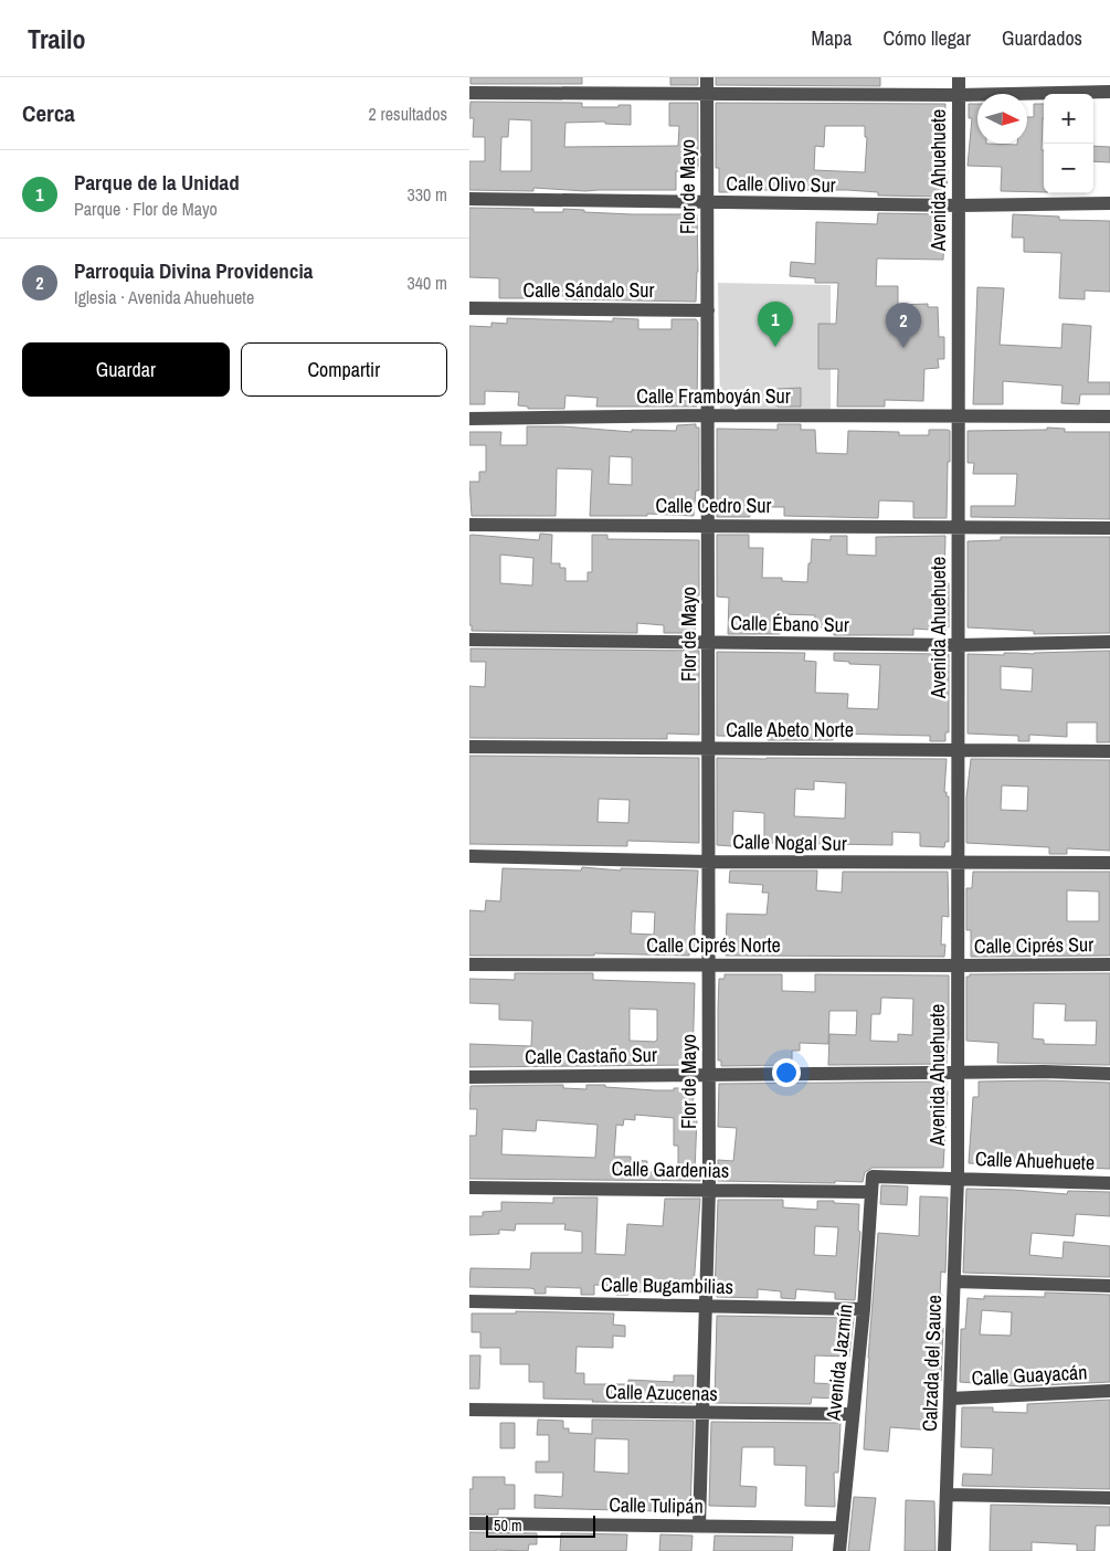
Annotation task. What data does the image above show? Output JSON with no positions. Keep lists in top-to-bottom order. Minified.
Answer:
{"streets":{"street":["Avenida Ahuehuete","Calle Olivo Sur","Flor de Mayo","Calle Sándalo Sur","Calle Framboyán Sur","Calle Cedro Sur","Calle Ébano Sur","Calle Abeto Norte","Calle Nogal Sur","Calle Ciprés Norte","Calle Ciprés Sur","Calle Castaño Sur","Calle Ahuehuete","Calle Gardenias","Calle Bugambilias","Avenida Jazmín","Calzada del Sauce","Calle Guayacán","Calle Azucenas","Calle Tulipán"]},"crossings":[["Avenida Ahuehuete","Calle Olivo Sur"],["Avenida Ahuehuete","Calle Framboyán Sur"],["Avenida Ahuehuete","Calle Cedro Sur"],["Avenida Ahuehuete","Calle Ébano Sur"],["Avenida Ahuehuete","Calle Abeto Norte"],["Avenida Ahuehuete","Calle Nogal Sur"],["Avenida Ahuehuete","Calle Ciprés Norte"],["Avenida Ahuehuete","Calle Ciprés Sur"],["Avenida Ahuehuete","Calle Castaño Sur"],["Avenida Ahuehuete","Calle Ahuehuete"],["Avenida Ahuehuete","Calzada del Sauce"],["Calle Olivo Sur","Flor de Mayo"],["Flor de Mayo","Calle Sándalo Sur"],["Flor de Mayo","Calle Framboyán Sur"],["Flor de Mayo","Calle Cedro Sur"],["Flor de Mayo","Calle Ébano Sur"],["Flor de Mayo","Calle Abeto Norte"],["Flor de Mayo","Calle Nogal Sur"],["Flor de Mayo","Calle Ciprés Norte"],["Flor de Mayo","Calle Castaño Sur"],["Flor de Mayo","Calle Gardenias"],["Flor de Mayo","Calle Bugambilias"],["Flor de Mayo","Calle Azucenas"],["Flor de Mayo","Calle Tulipán"],["Calle Ciprés Norte","Calle Ciprés Sur"],["Calle Ahuehuete","Avenida Jazmín"],["Calle Ahuehuete","Calzada del Sauce"],["Calle Gardenias","Avenida Jazmín"],["Calle Bugambilias","Avenida Jazmín"],["Avenida Jazmín","Calle Azucenas"],["Avenida Jazmín","Calle Tulipán"],["Calzada del Sauce","Calle Guayacán"]],"scale_bar":"50 m","north":"right","page":{"header":"Trailo","nav":["Mapa","Cómo llegar","Guardados"],"heading":["Cerca","2 resultados"],"map_buttons":["+","−"],"list":[{"mark":"1","name":"Parque de la Unidad","note":"Parque · Flor de Mayo","value":"330 m"},{"mark":"2","name":"Parroquia Divina Providencia","note":"Iglesia · Avenida Ahuehuete","value":"340 m"}],"pins":["1","2"],"buttons":["Guardar","Compartir"],"scale":"50 m"}}
